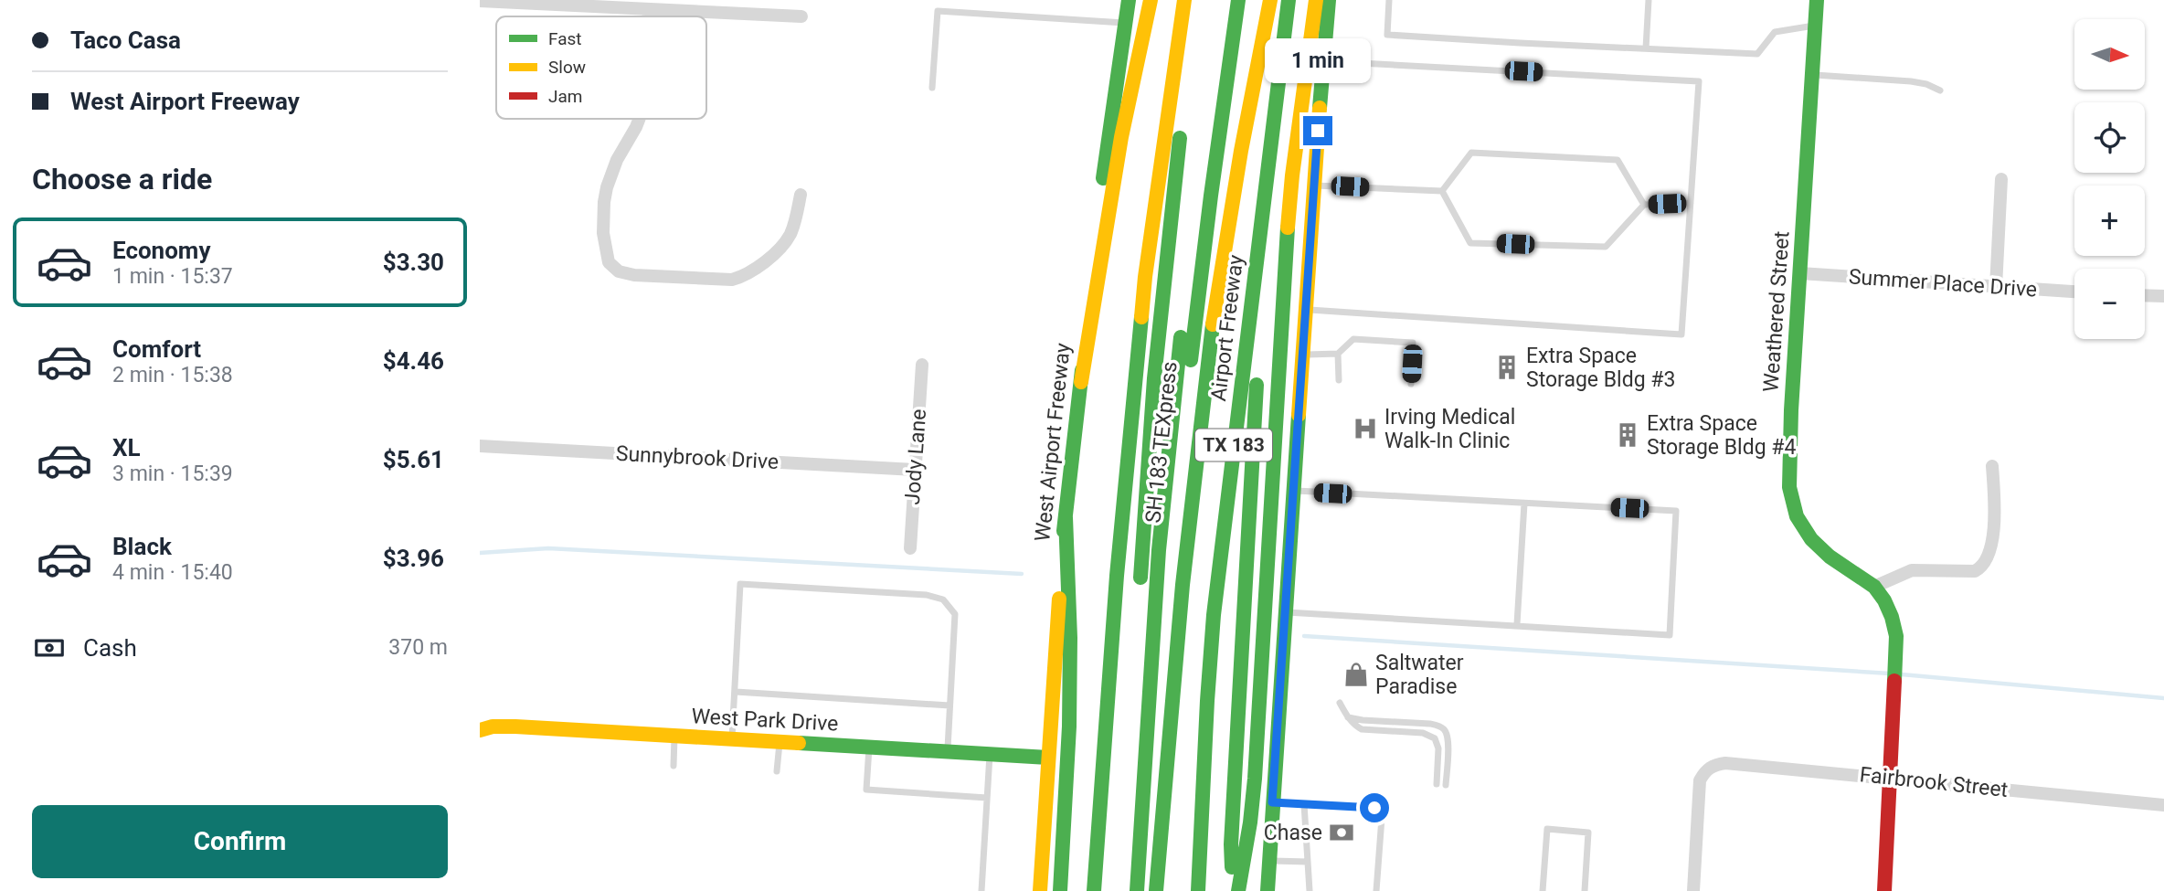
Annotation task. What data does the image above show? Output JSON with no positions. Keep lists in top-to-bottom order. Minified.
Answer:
{"streets":{"main road":["Weathered Street","Airport Freeway","West Airport Freeway","SH 183 TEXpress","TX 183","West Park Drive"],"street":["Summer Place Drive","Jody Lane","Sunnybrook Drive","Fairbrook Street"]},"crossings":[["Summer Place Drive","Weathered Street"],["Weathered Street","Fairbrook Street"],["West Airport Freeway","West Park Drive"],["Jody Lane","Sunnybrook Drive"]],"places":{"building":["Extra Space Storage Bldg #3","Extra Space Storage Bldg #4"],"hospital":["Irving Medical Walk-In Clinic"],"shop":["Saltwater Paradise"],"bank":["Chase"]},"legend":["Fast","Slow","Jam"],"north":"right","page":{"banner":["Taco Casa","West Airport Freeway"],"map_buttons":["+","−"],"bubble":"1 min","heading":"Choose a ride","list":[{"name":"Economy","note":"1 min · 15:37","value":"$3.30"},{"name":"Comfort","note":"2 min · 15:38","value":"$4.46"},{"name":"XL","note":"3 min · 15:39","value":"$5.61"},{"name":"Black","note":"4 min · 15:40","value":"$3.96"}],"pay":["Cash","370 m"],"buttons":"Confirm"}}
